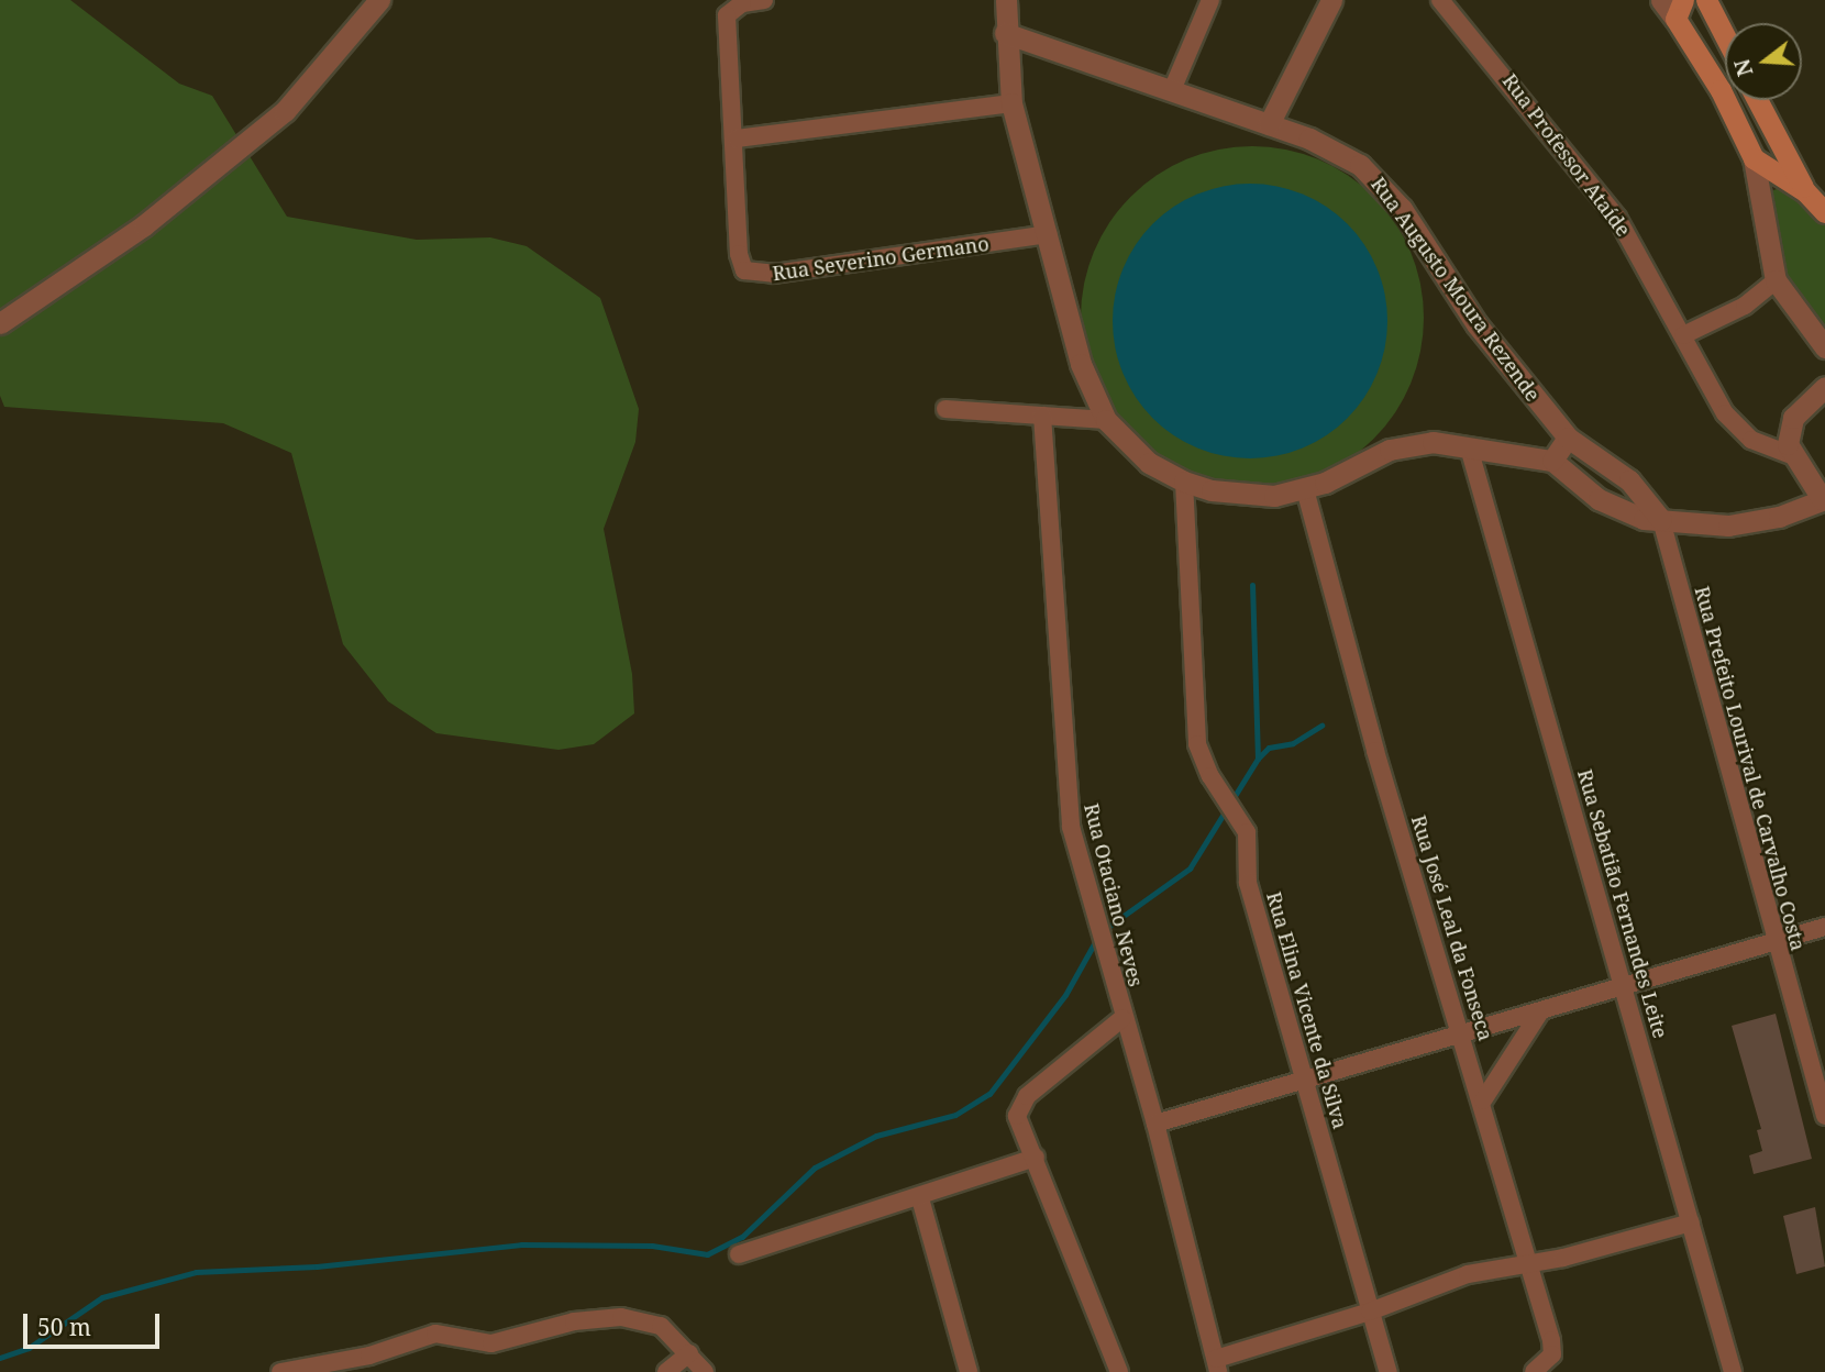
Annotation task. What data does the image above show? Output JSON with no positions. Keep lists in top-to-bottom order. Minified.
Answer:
{"streets":{"street":["Rua Professor Ataíde","Rua Severino Germano","Rua Augusto Moura Rezende","Rua Prefeito Lourival de Carvalho Costa","Rua Otaciano Neves","Rua Sebatião Fernandes Leite","Rua José Leal da Fonseca","Rua Elina Vicente da Silva"]},"crossings":[["Rua Augusto Moura Rezende","Rua Prefeito Lourival de Carvalho Costa"]],"scale_bar":"50 m","north":"left"}
